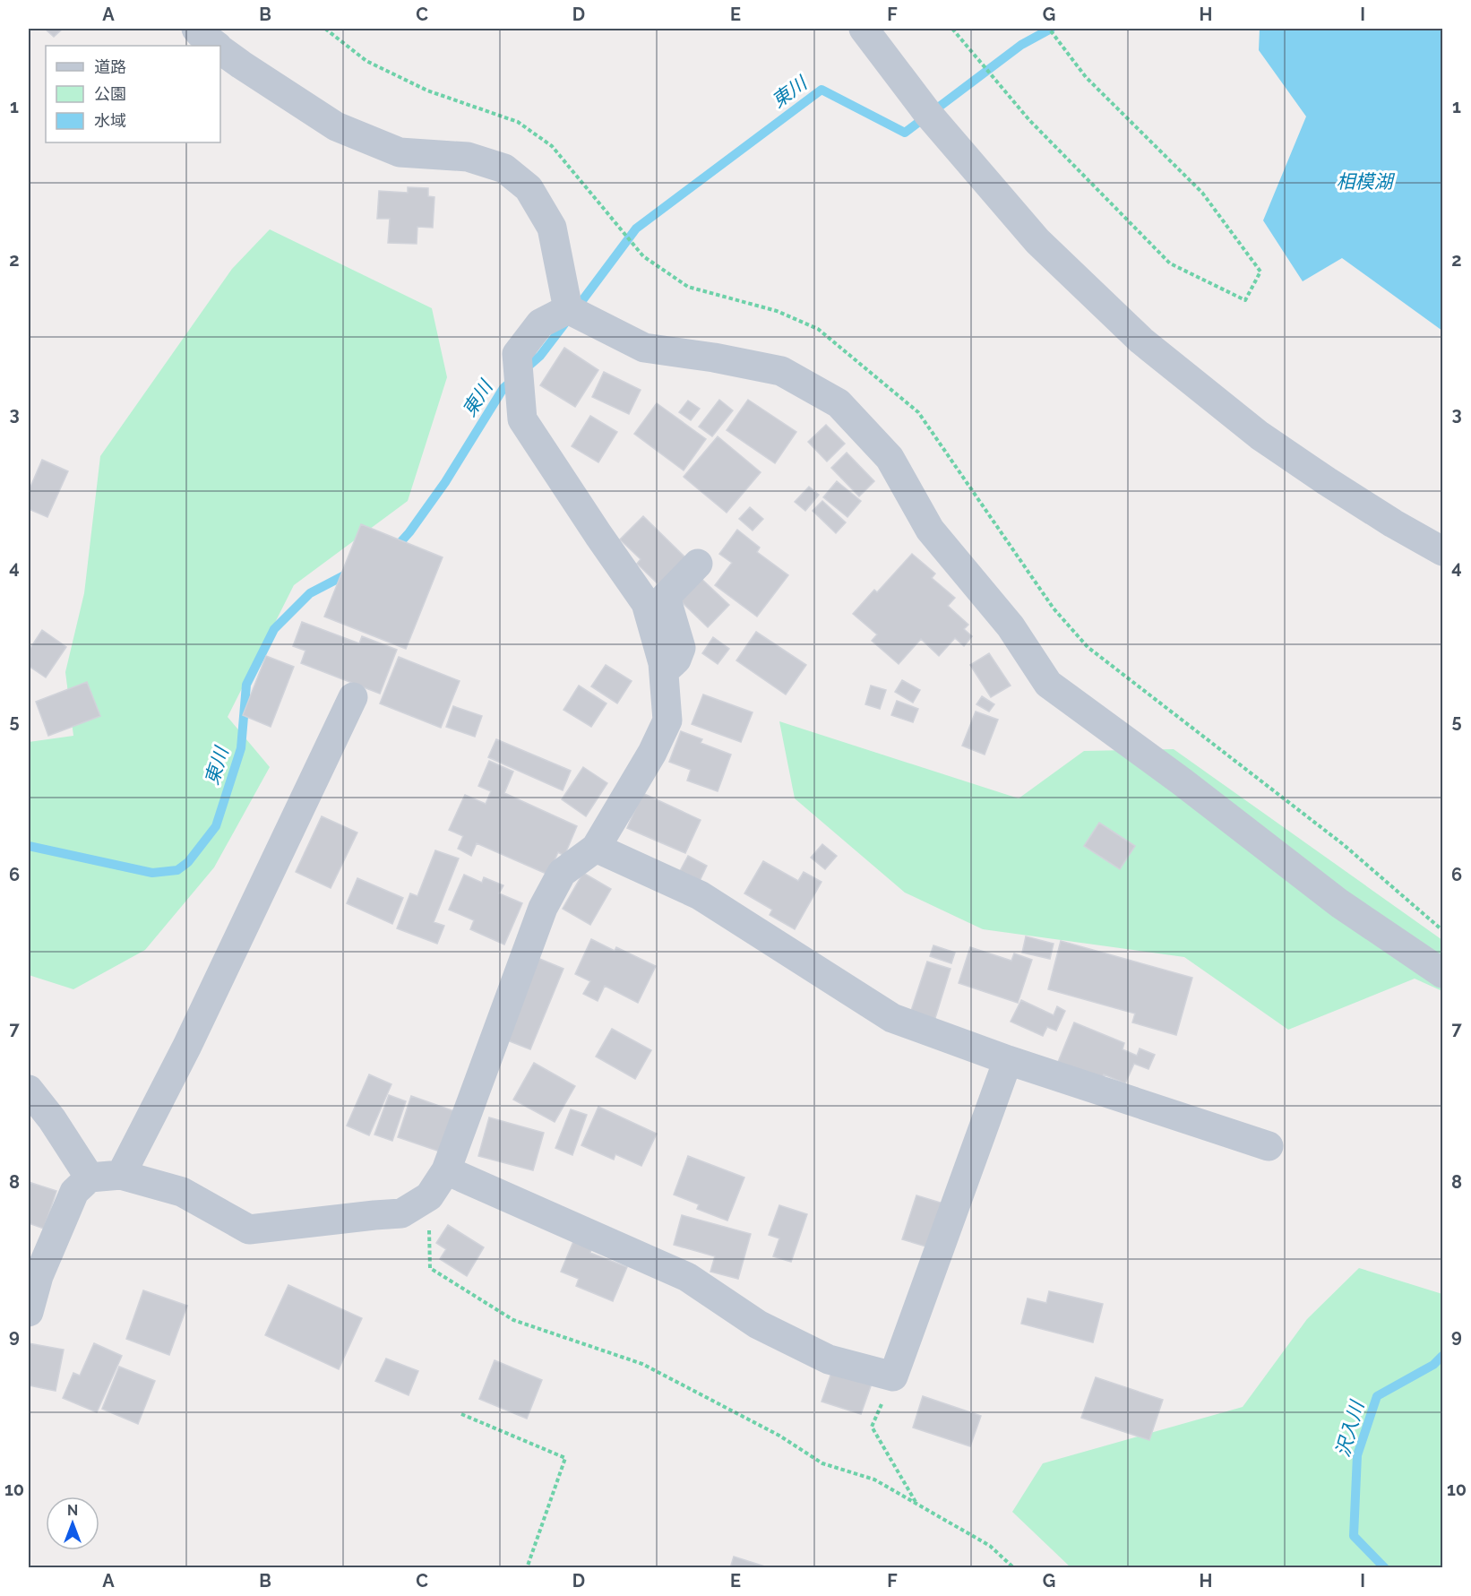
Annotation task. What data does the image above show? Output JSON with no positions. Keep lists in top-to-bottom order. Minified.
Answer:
{"water":["東川","相模湖","沢入川"],"legend":["道路","公園","水域"],"north":"top","grid":{"columns":["A","B","C","D","E","F","G","H","I"],"rows":["1","2","3","4","5","6","7","8","9","10"]}}
